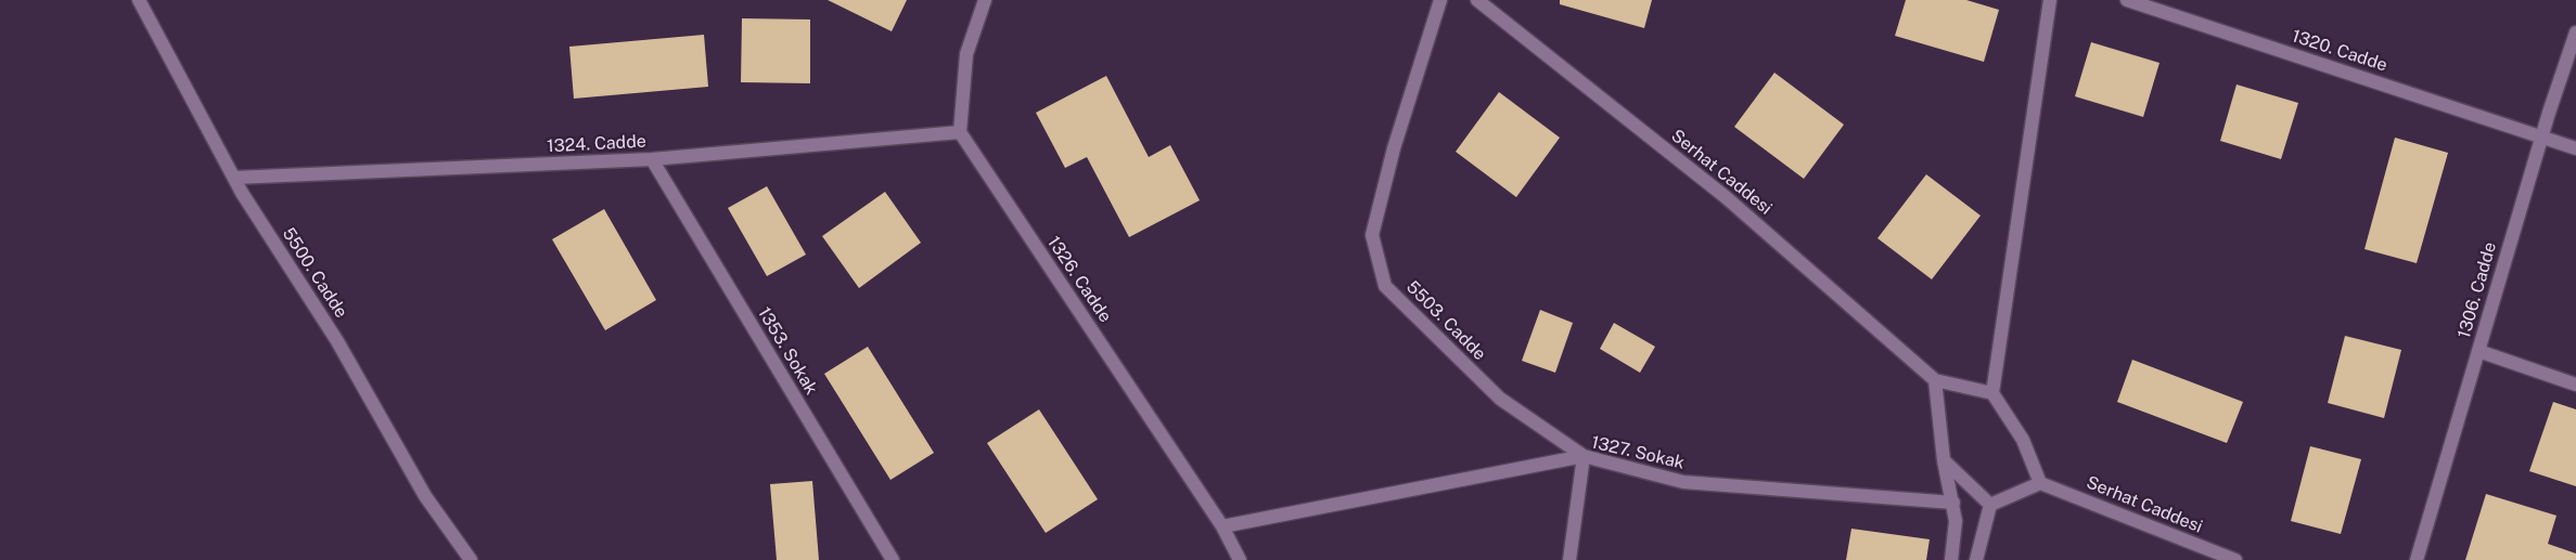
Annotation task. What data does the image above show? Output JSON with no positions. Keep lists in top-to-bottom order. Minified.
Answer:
{"streets":{"street":["1320. Cadde","1324. Cadde","Serhat Caddesi","5500. Cadde","1326. Cadde","1306. Cadde","5503. Cadde","1353. Sokak","1327. Sokak"]},"crossings":[["1320. Cadde","1306. Cadde"],["1324. Cadde","5500. Cadde"],["1324. Cadde","1326. Cadde"],["1324. Cadde","1353. Sokak"],["1326. Cadde","1327. Sokak"],["5503. Cadde","1327. Sokak"]]}
